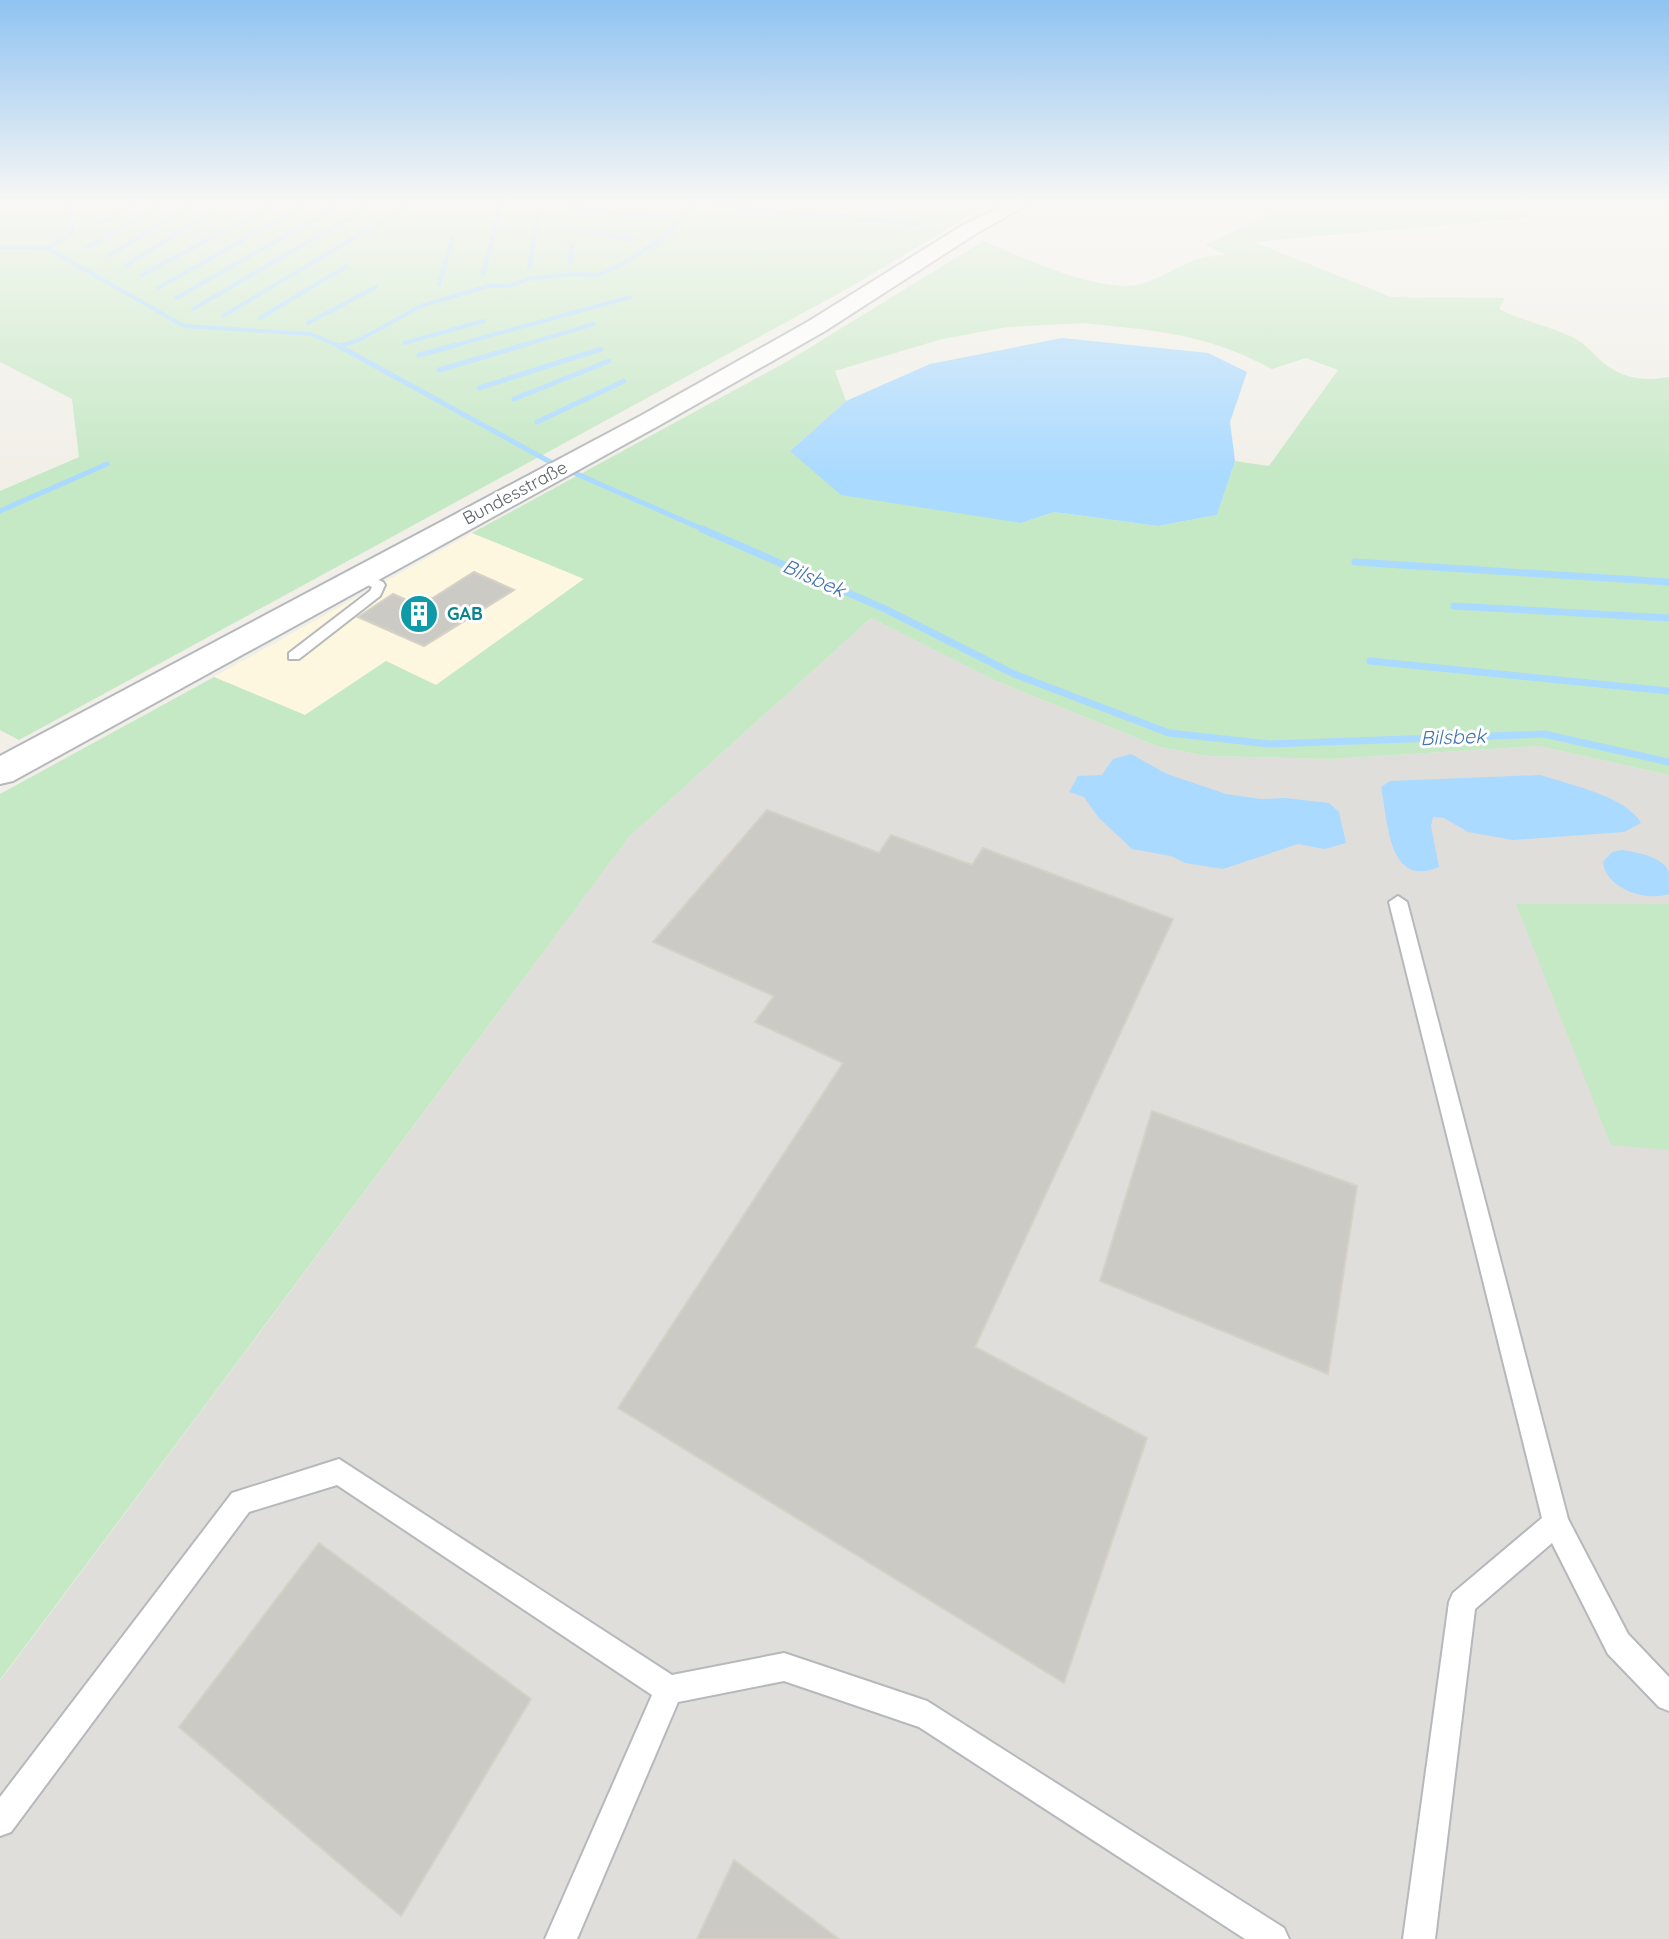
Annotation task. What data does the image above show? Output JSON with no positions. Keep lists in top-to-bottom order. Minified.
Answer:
{"streets":{"street":["Bundesstraße"]},"water":["Bilsbek"],"places":{"building":["GAB"]}}
